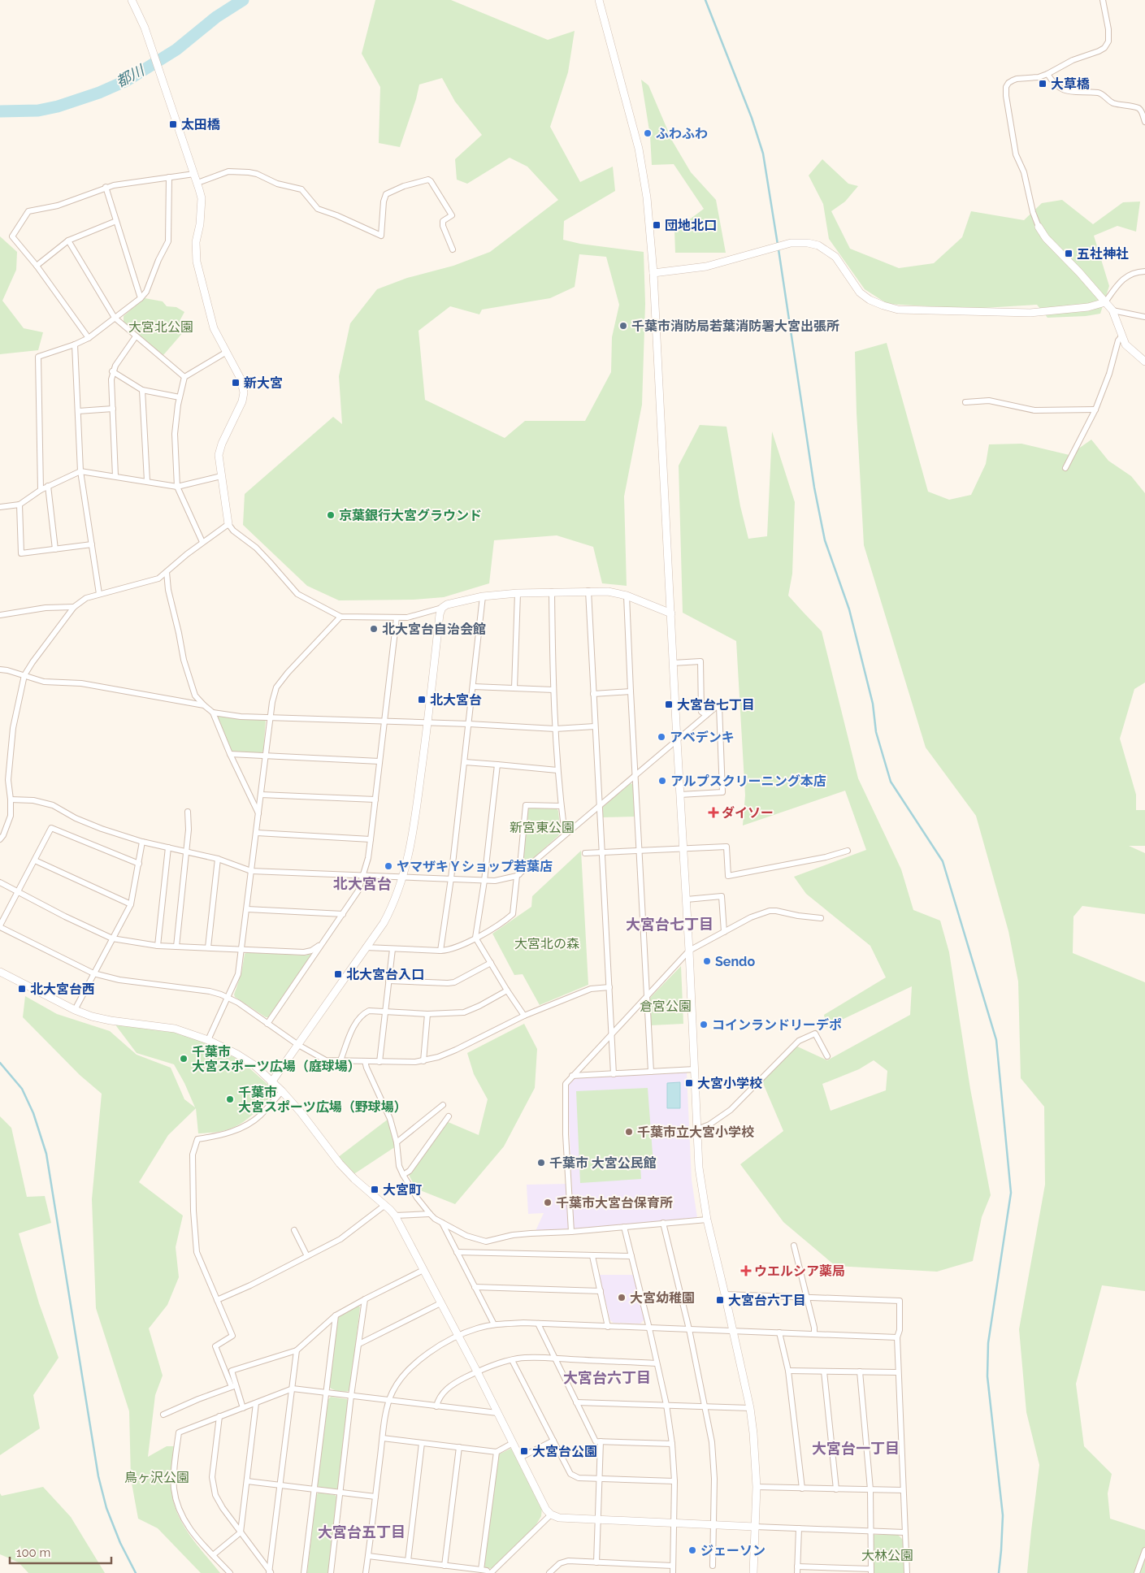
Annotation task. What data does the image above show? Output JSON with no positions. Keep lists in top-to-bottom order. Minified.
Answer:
{"districts":["北大宮台","大宮台七丁目","大宮台六丁目","大宮台一丁目","大宮台五丁目"],"water":["都川"],"parks":["大宮北公園","新宮東公園","大宮北の森","倉宮公園","鳥ヶ沢公園","大林公園"],"places":{"transit":["大草橋","太田橋","団地北口","五社神社","新大宮","北大宮台","大宮台七丁目","北大宮台入口","北大宮台西","大宮小学校","大宮町","大宮台六丁目","大宮台公園"],"other":["ふわふわ","千葉市消防局若葉消防署大宮出張所","京葉銀行大宮グラウンド","北大宮台自治会館","アベデンキ","アルプスクリーニング本店","ヤマザキＹショップ若葉店","Sendo","コインランドリーデポ","千葉市 大宮スポーツ広場（庭球場）","千葉市 大宮スポーツ広場（野球場）","千葉市立大宮小学校","千葉市 大宮公民館","千葉市大宮台保育所","大宮幼稚園","ジェーソン"],"health":["ダイソー","ウエルシア薬局"]},"scale_bar":"100 m"}
